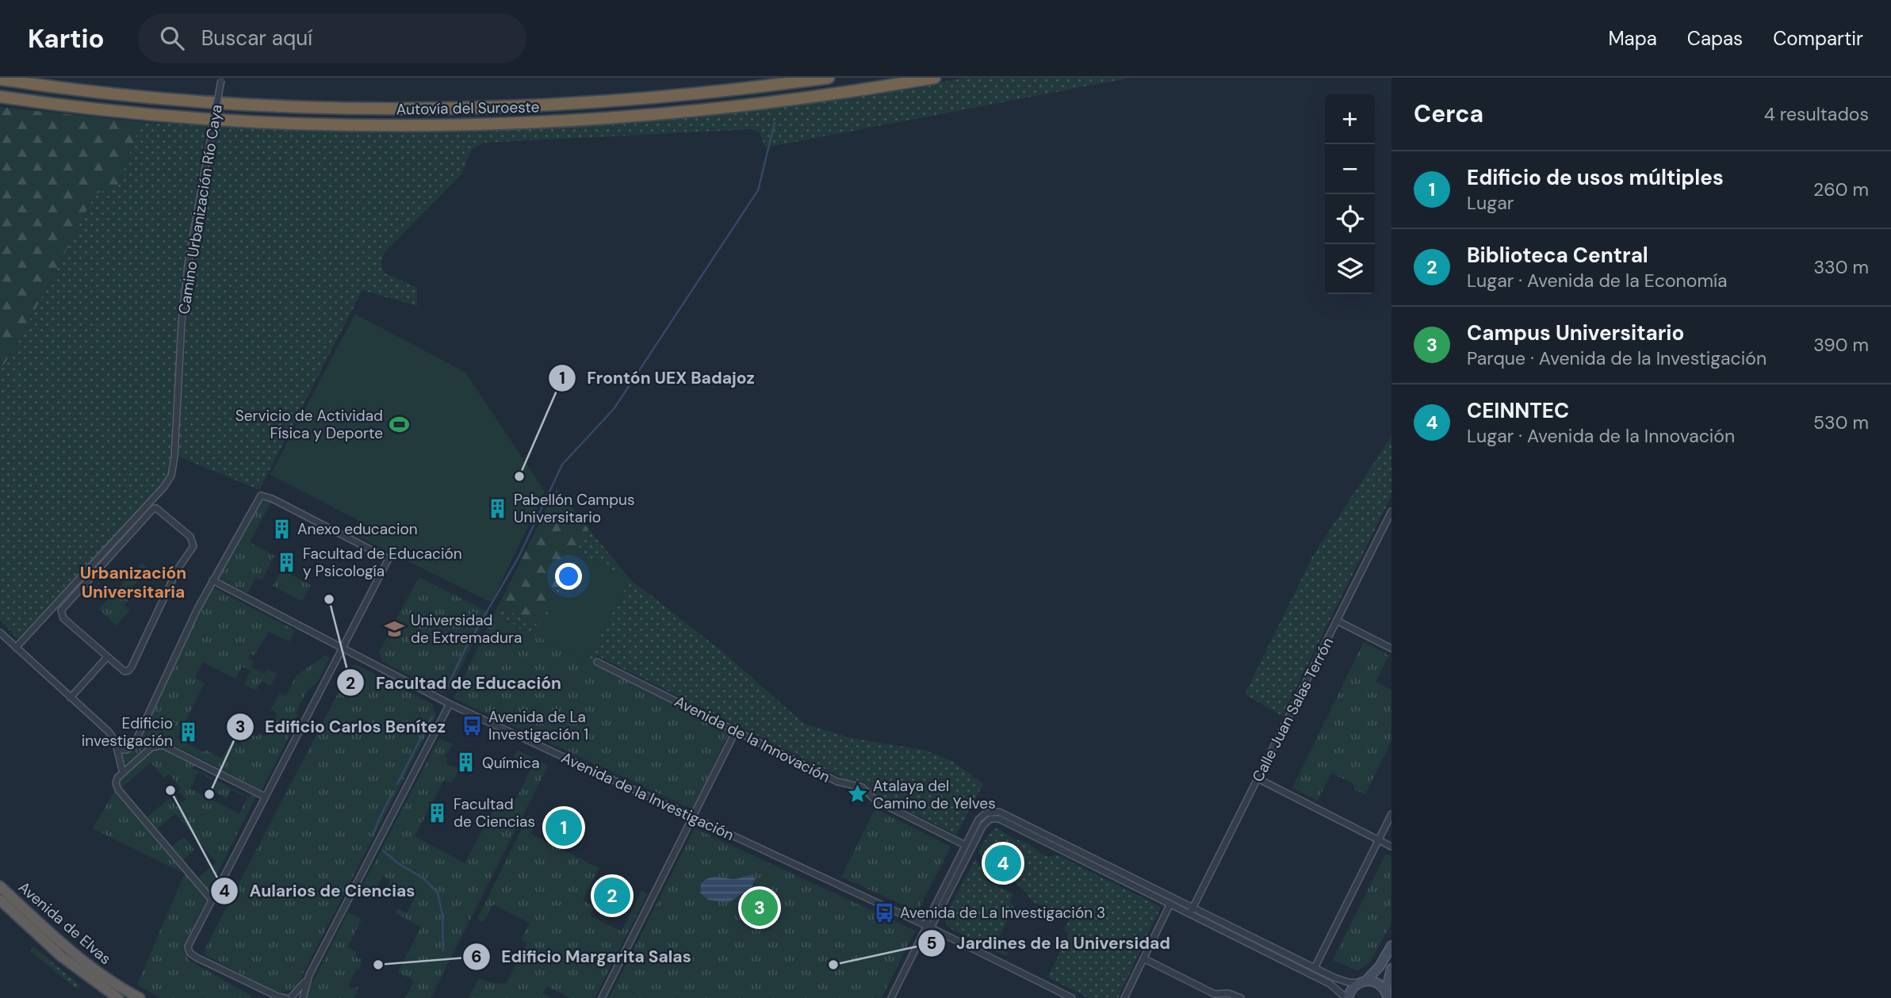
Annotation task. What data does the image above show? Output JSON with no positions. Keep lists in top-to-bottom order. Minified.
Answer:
{"streets":{"highway":["Autovía del Suroeste","Avenida de Elvas"],"street":["Camino Urbanización Río Caya","Calle Juan Salas Terrón","Avenida de la Innovación","Avenida de la Investigación"]},"districts":["Urbanización Universitaria"],"places":{"sports":["Servicio de Actividad Física y Deporte"],"other":["Frontón UEX Badajoz","Facultad de Educación","Aularios de Ciencias","Edificio Carlos Benítez","Edificio Margarita Salas","Jardines de la Universidad"],"building":["Pabellón Campus Universitario","Anexo educacion","Facultad de Educación y Psicología","Edificio investigación","Química","Facultad de Ciencias"],"school or university":["Universidad de Extremadura"],"bus stop":["Avenida de La Investigación 1","Avenida de La Investigación 3"],"place":["Atalaya del Camino de Yelves"]},"page":{"header":"Kartio","search":"Buscar aquí","nav":["Mapa","Capas","Compartir"],"heading":["Cerca","4 resultados"],"map_buttons":["+","−"],"list":[{"mark":"1","name":"Edificio de usos múltiples","note":"Lugar","value":"260 m"},{"mark":"2","name":"Biblioteca Central","note":"Lugar · Avenida de la Economía","value":"330 m"},{"mark":"3","name":"Campus Universitario","note":"Parque · Avenida de la Investigación","value":"390 m"},{"mark":"4","name":"CEINNTEC","note":"Lugar · Avenida de la Innovación","value":"530 m"}],"pins":["1","4","2","3"]}}
